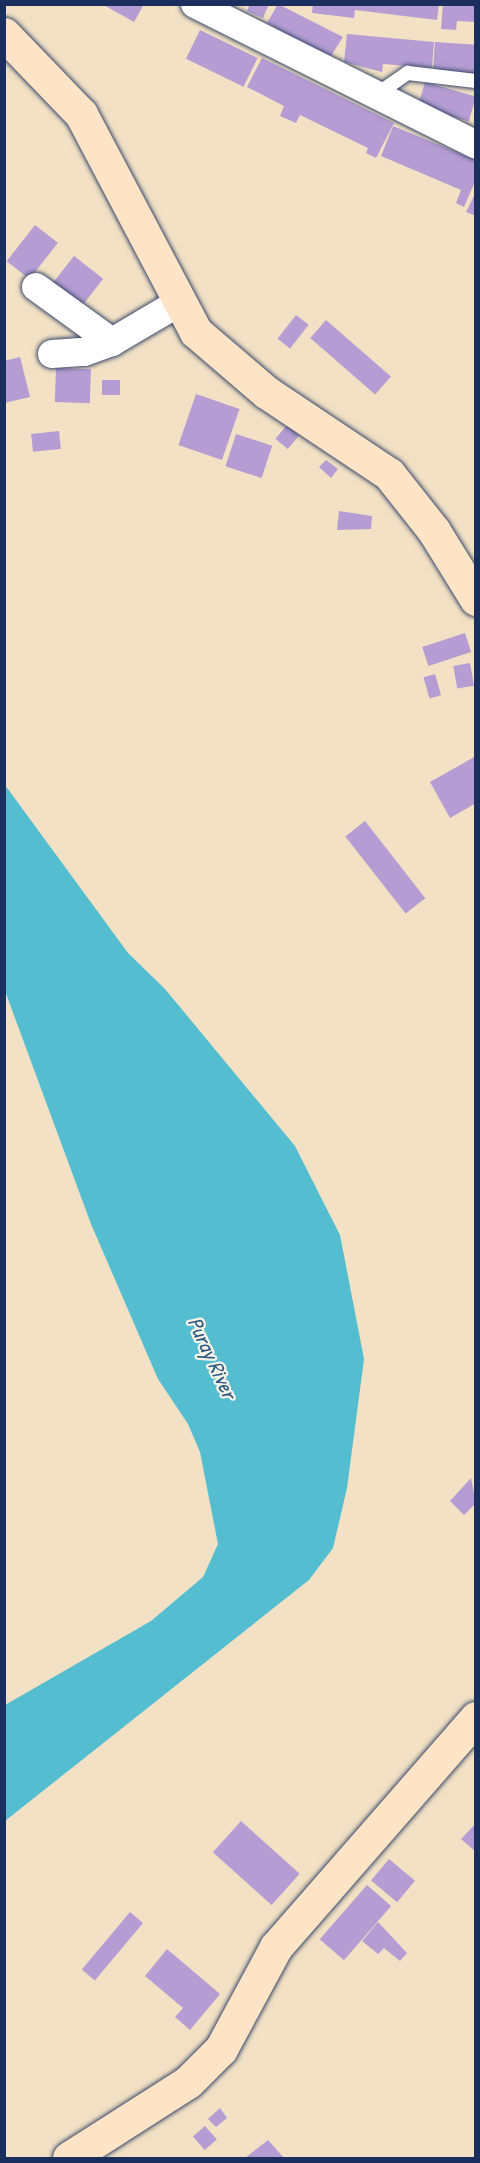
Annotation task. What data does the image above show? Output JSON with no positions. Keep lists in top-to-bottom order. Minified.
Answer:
{"water":["Puray River"]}
